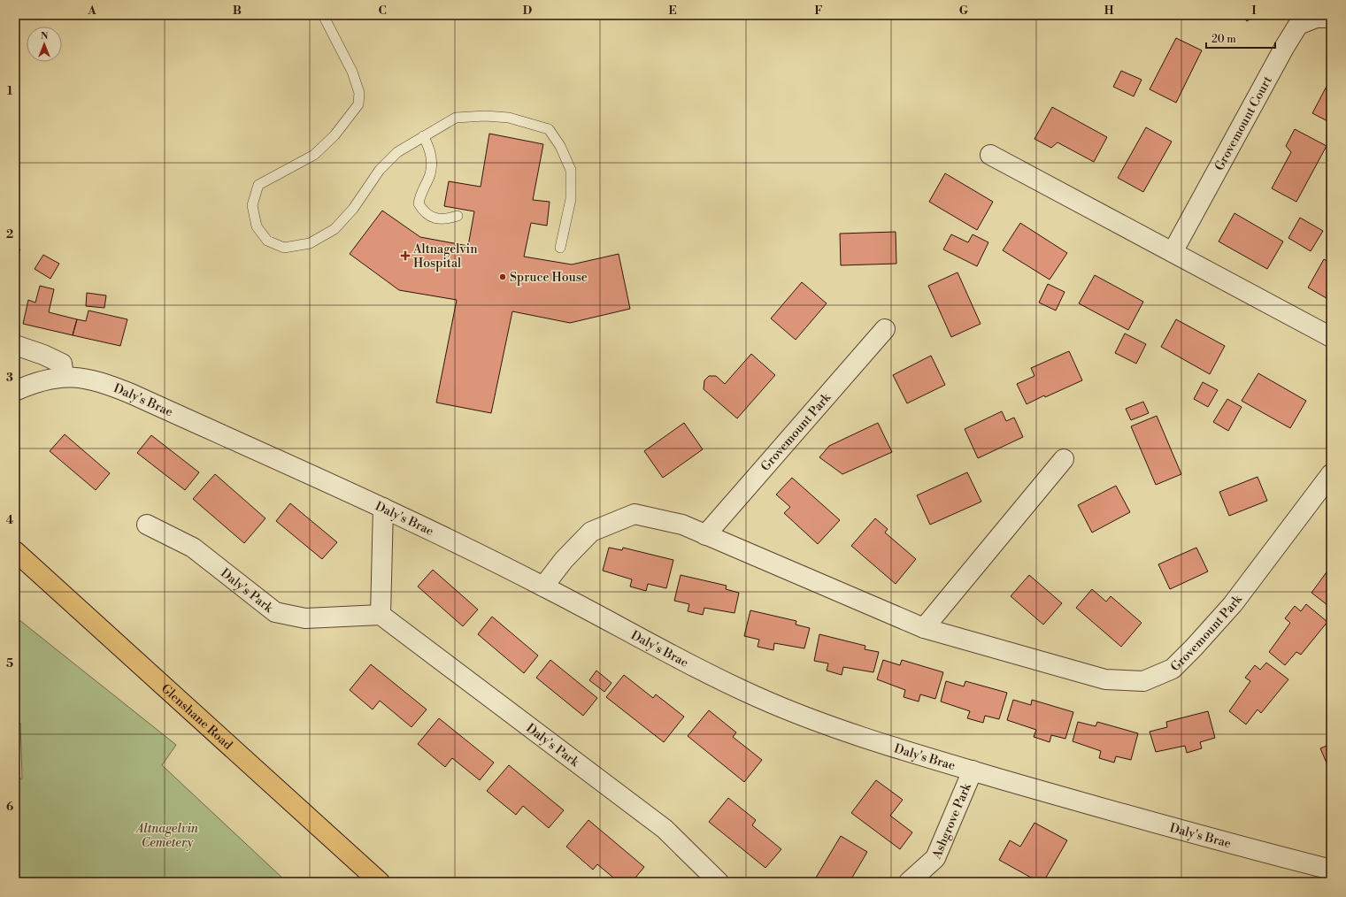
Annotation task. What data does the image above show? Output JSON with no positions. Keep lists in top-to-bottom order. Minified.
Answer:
{"streets":{"highway":["Glenshane Road"],"street":["Grovemount Court","Daly's Brae","Grovemount Park","Daly's Park","Ashgrove Park"]},"crossings":[["Daly's Brae","Grovemount Park"],["Daly's Brae","Ashgrove Park"]],"parks":["Altnagelvin Cemetery"],"places":{"health":["Altnagelvin Hospital"],"other":["Spruce House"]},"scale_bar":"20 m","north":"top","grid":{"columns":["A","B","C","D","E","F","G","H","I"],"rows":["1","2","3","4","5","6"]}}
